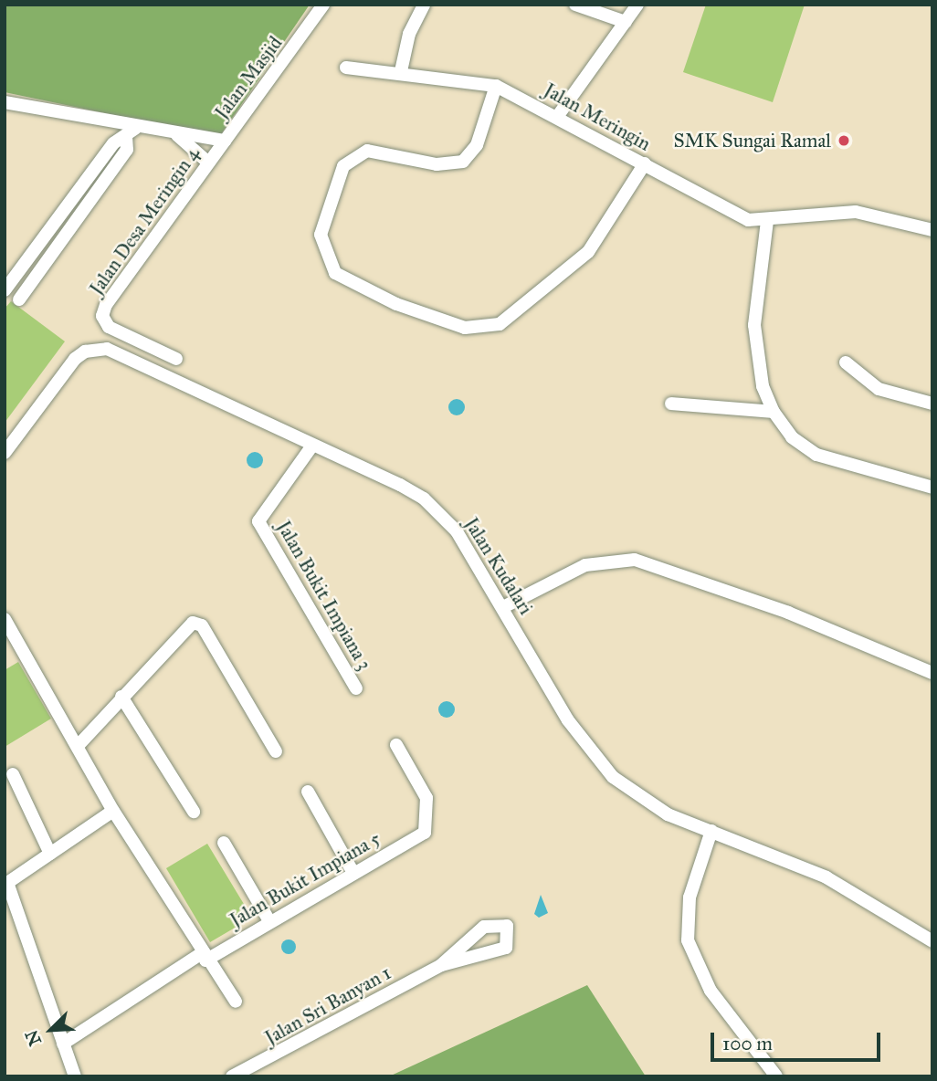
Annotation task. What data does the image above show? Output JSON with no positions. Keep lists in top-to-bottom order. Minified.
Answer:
{"streets":{"street":["Jalan Masjid","Jalan Meringin","Jalan Desa Meringin 4","Jalan Kudalari","Jalan Bukit Impiana 3","Jalan Bukit Impiana 5","Jalan Sri Banyan 1"]},"crossings":[["Jalan Masjid","Jalan Desa Meringin 4"],["Jalan Kudalari","Jalan Bukit Impiana 3"]],"places":["SMK Sungai Ramal"],"scale_bar":"100 m","north":"bottom left"}
